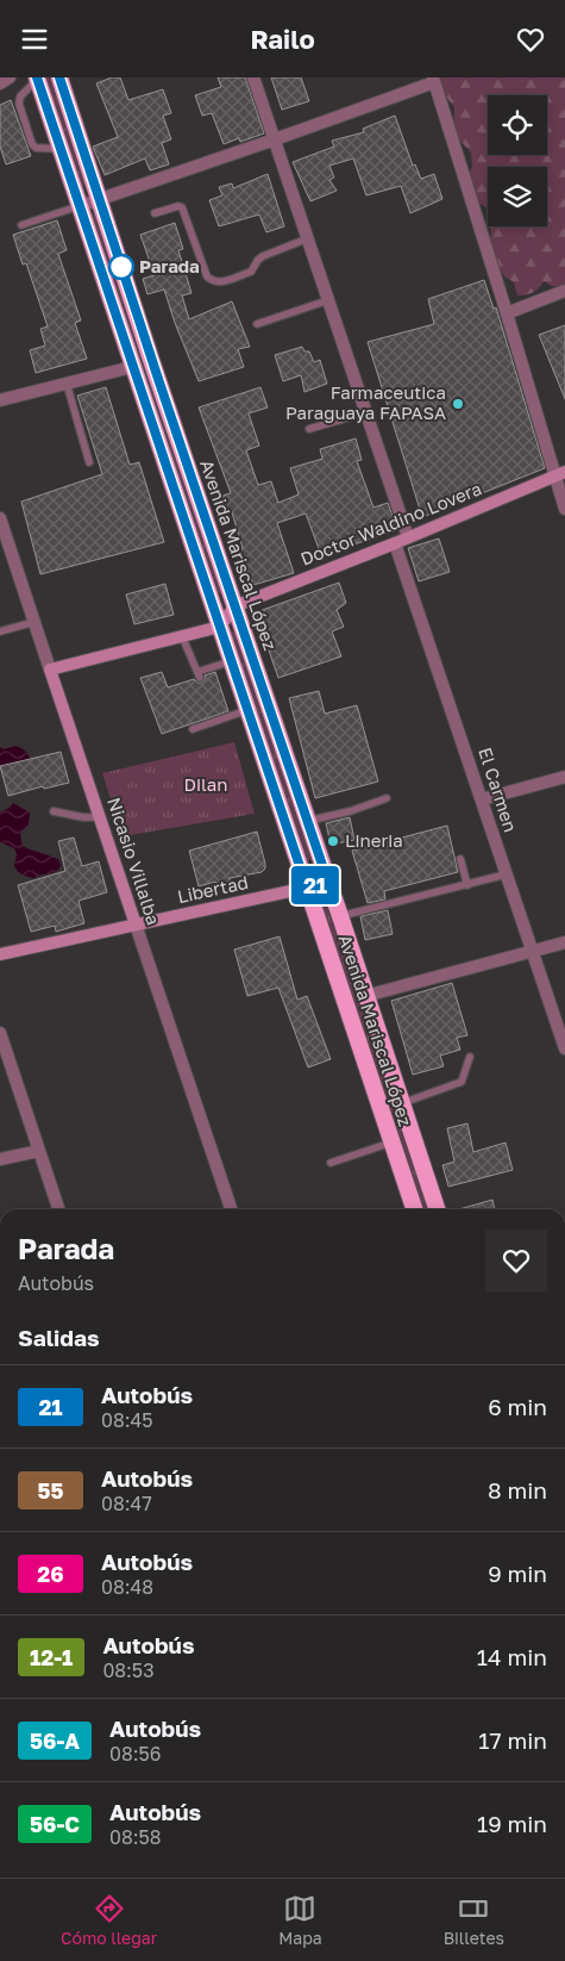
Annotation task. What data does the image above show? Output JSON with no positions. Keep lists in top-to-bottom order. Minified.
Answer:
{"streets":{"highway":["Avenida Mariscal López"],"main road":["Doctor Waldino Lovera","Nicasio Villalba","Libertad"],"street":["El Carmen"]},"crossings":[["Doctor Waldino Lovera","Avenida Mariscal López"],["Doctor Waldino Lovera","El Carmen"],["Avenida Mariscal López","Libertad"],["Nicasio Villalba","Libertad"]],"parks":["Dilan"],"places":["Parada","Farmaceutica Paraguaya FAPASA","Lineria"],"lines":["bus line 21"],"page":{"header":"Railo","on_map":"21","heading":[["Parada","Autobús"],"Salidas"],"list":[{"mark":"21","name":"Autobús","note":"08:45","value":"6 min"},{"mark":"55","name":"Autobús","note":"08:47","value":"8 min"},{"mark":"26","name":"Autobús","note":"08:48","value":"9 min"},{"mark":"12-1","name":"Autobús","note":"08:53","value":"14 min"},{"mark":"56-A","name":"Autobús","note":"08:56","value":"17 min"},{"mark":"56-C","name":"Autobús","note":"08:58","value":"19 min"}],"tabs":["Cómo llegar","Mapa","Billetes"]}}
